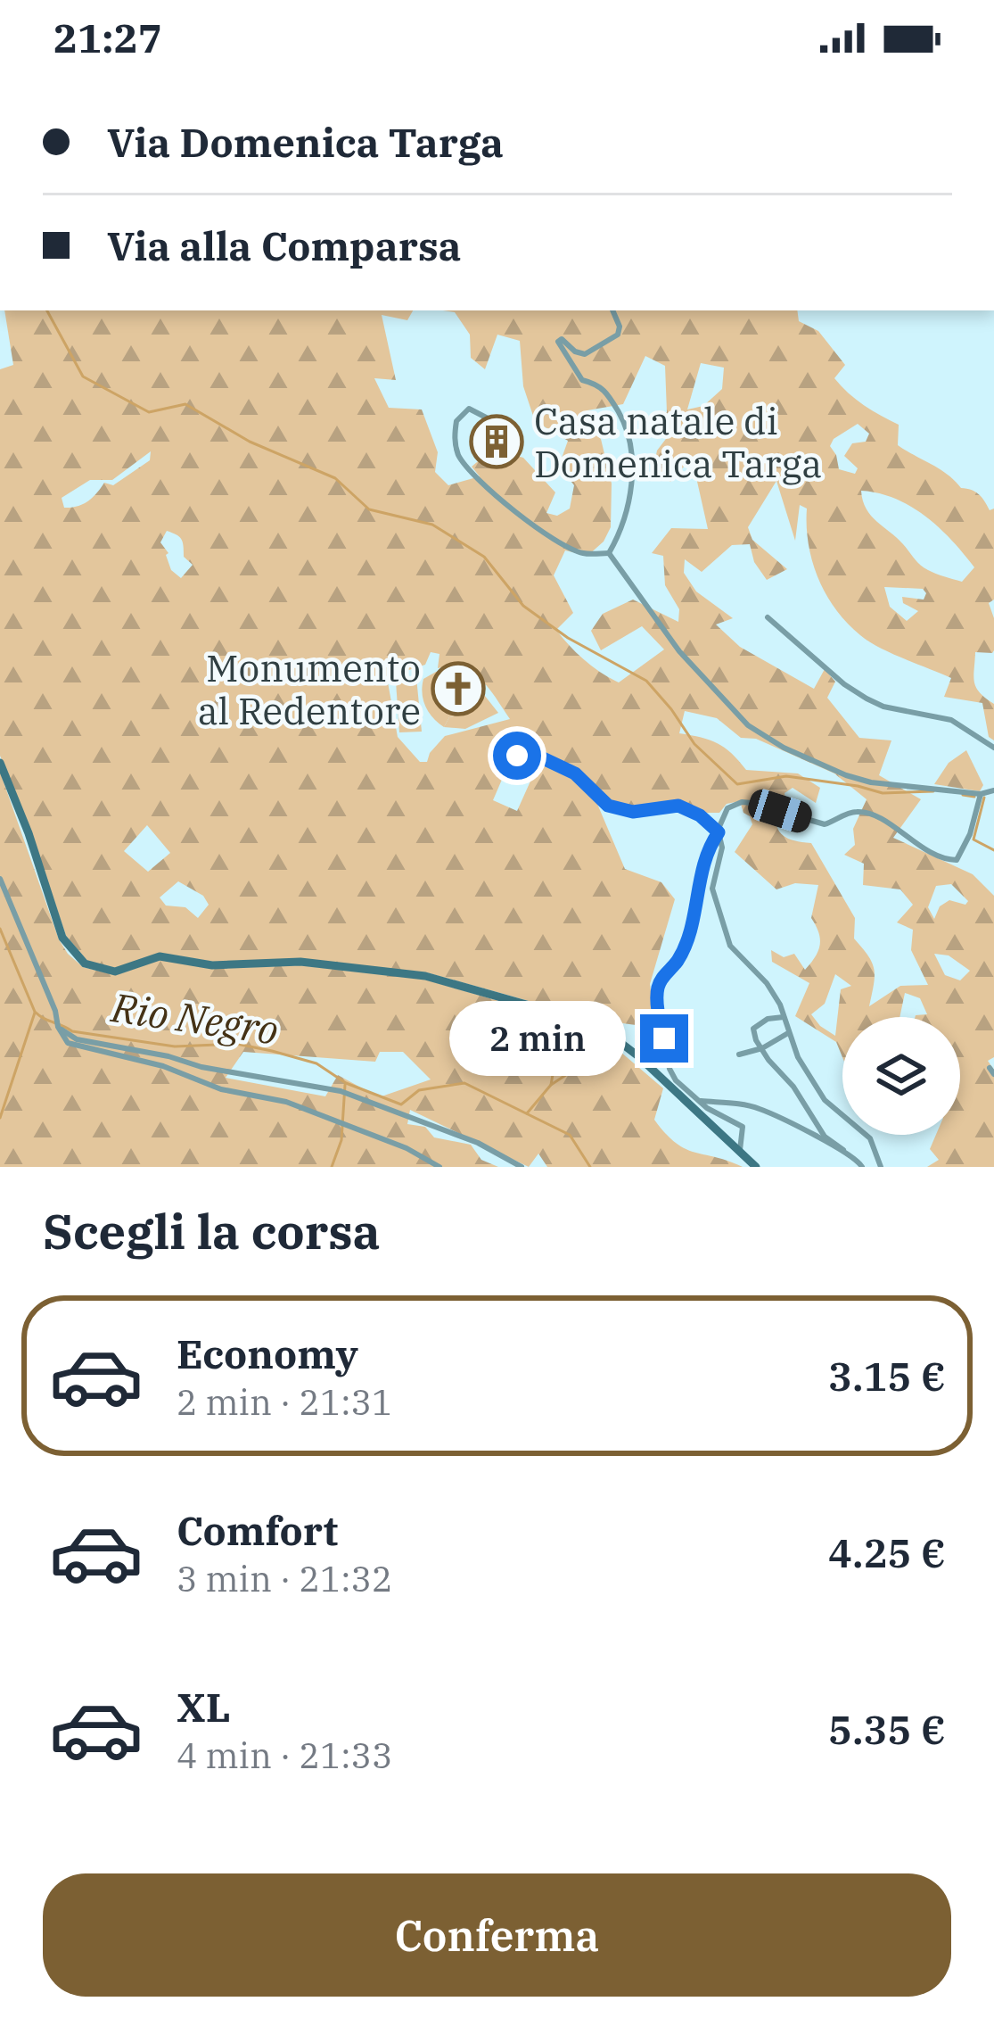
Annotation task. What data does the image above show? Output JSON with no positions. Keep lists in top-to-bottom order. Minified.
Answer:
{"water":["Rio Negro"],"places":{"building":["Casa natale di Domenica Targa"],"church":["Monumento al Redentore"]},"page":{"status":"21:27","banner":["Via Domenica Targa","Via alla Comparsa"],"bubble":"2 min","heading":"Scegli la corsa","list":[{"name":"Economy","note":"2 min · 21:31","value":"3.15 €"},{"name":"Comfort","note":"3 min · 21:32","value":"4.25 €"},{"name":"XL","note":"4 min · 21:33","value":"5.35 €"}],"buttons":"Conferma"}}
